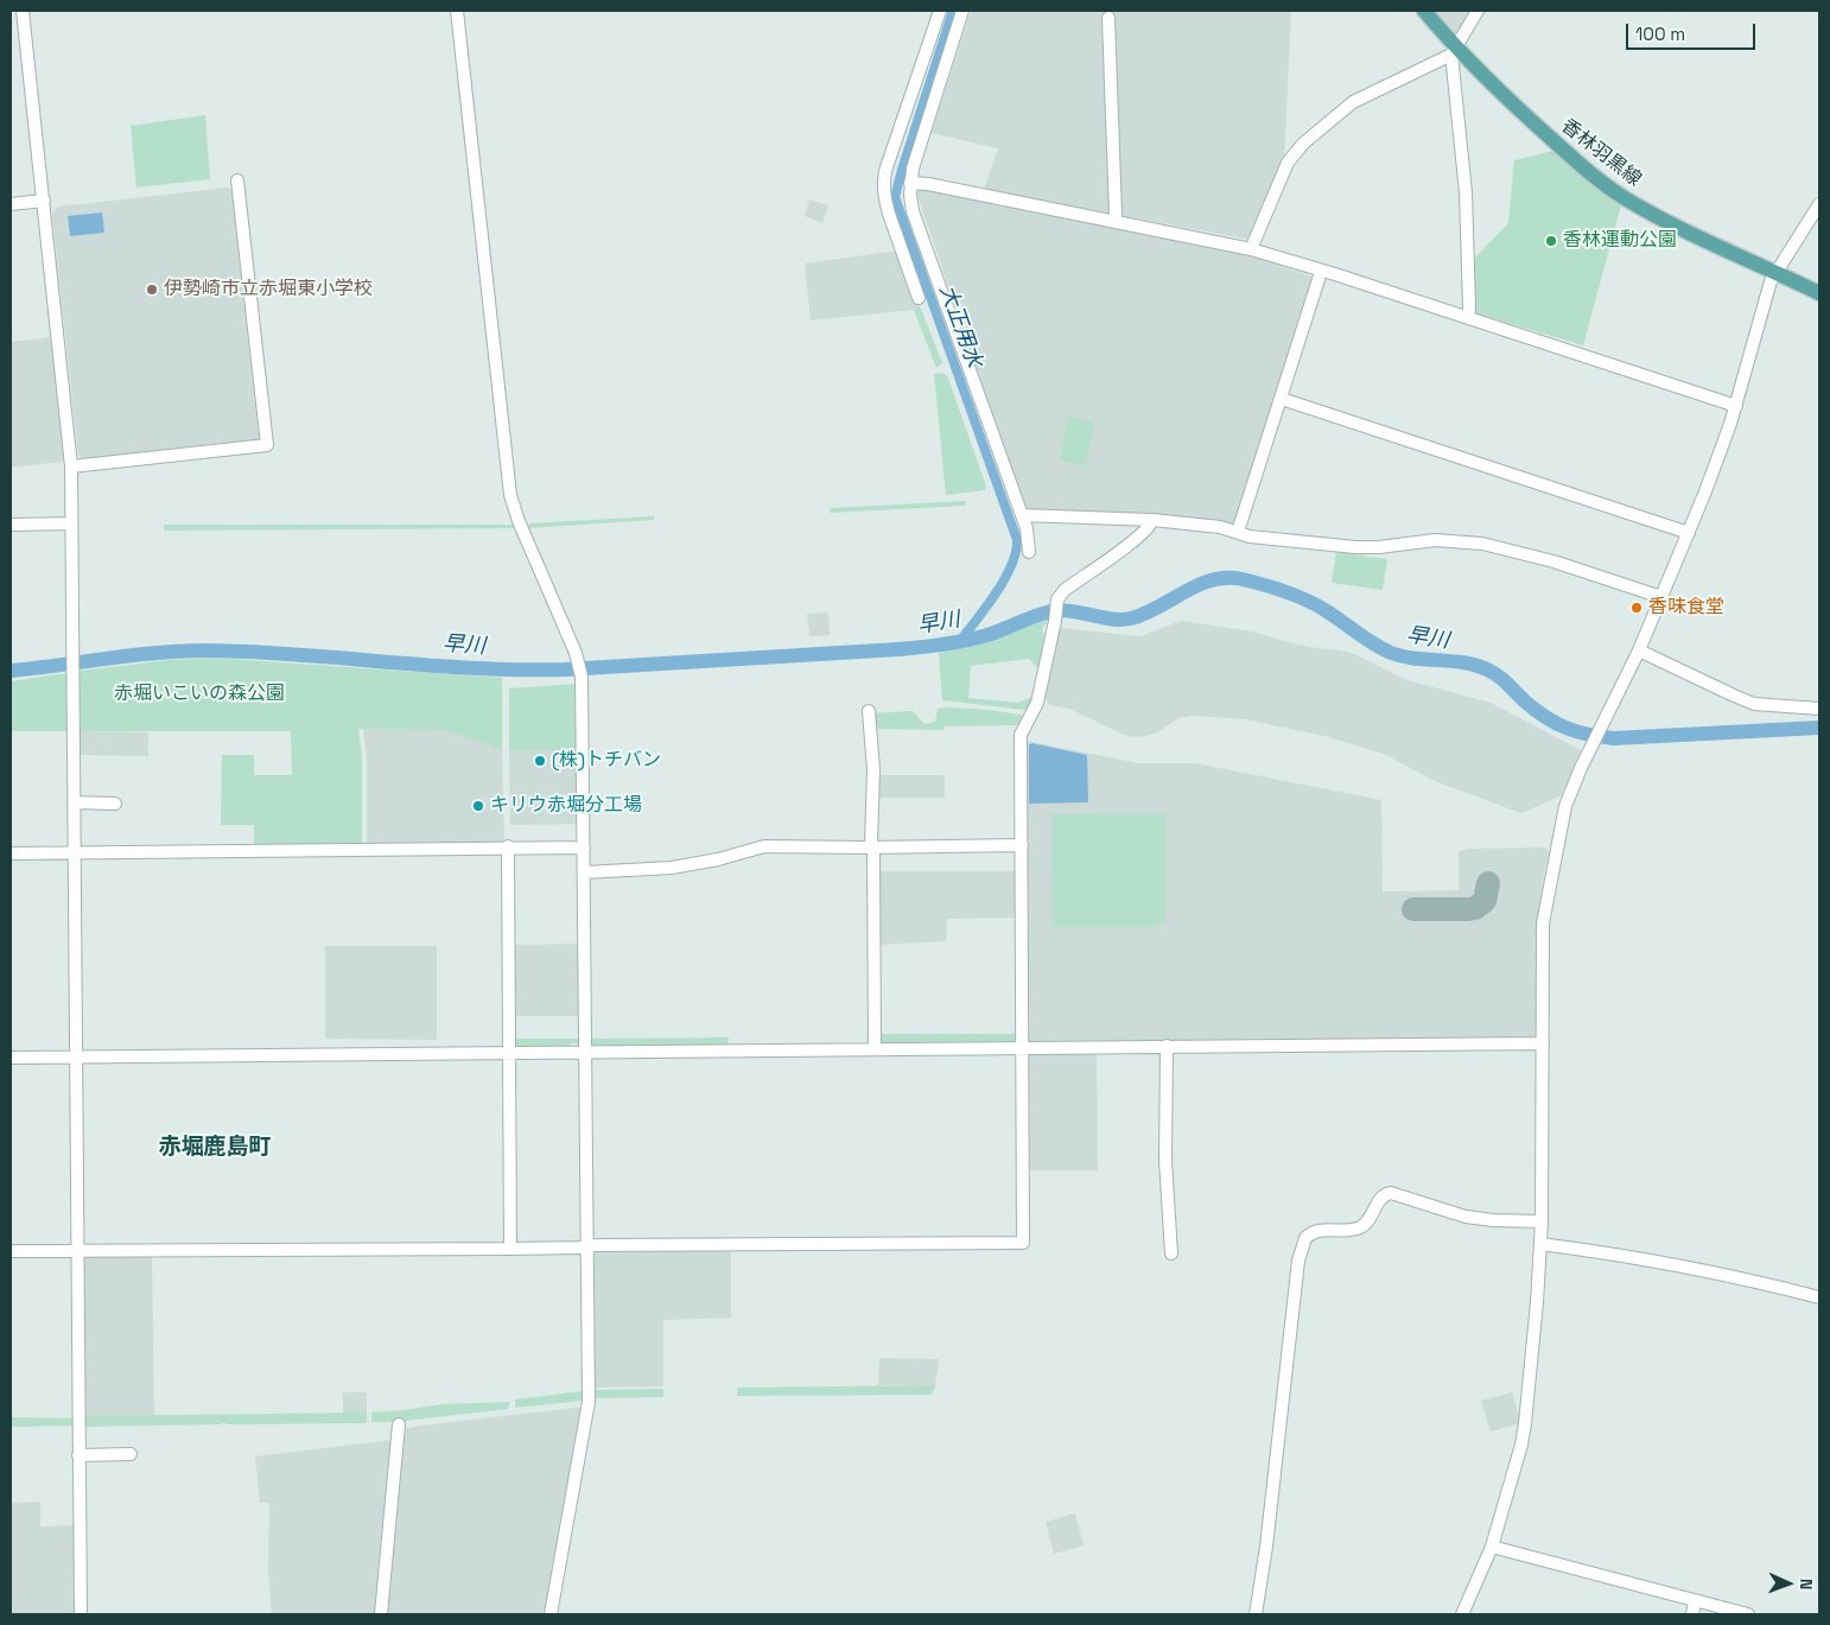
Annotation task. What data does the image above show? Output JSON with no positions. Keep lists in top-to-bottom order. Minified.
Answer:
{"streets":{"main road":["香林羽黒線"]},"districts":["赤堀鹿島町"],"water":["大正用水","早川"],"parks":["赤堀いこいの森公園"],"places":["香林運動公園","伊勢崎市立赤堀東小学校","香味食堂","(株)トチバン","キリウ赤堀分工場"],"scale_bar":"100 m","north":"right"}
